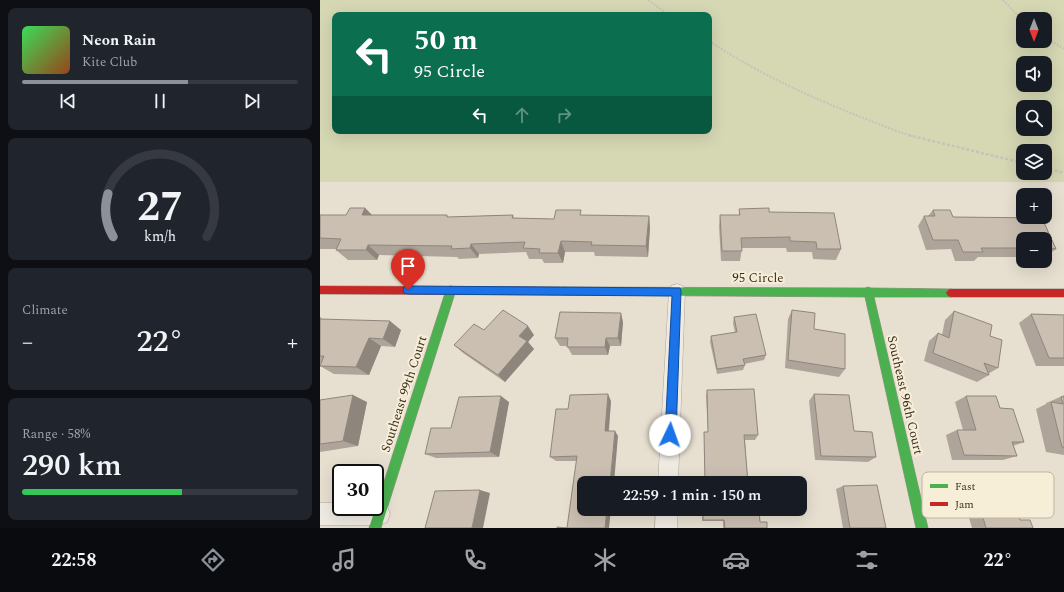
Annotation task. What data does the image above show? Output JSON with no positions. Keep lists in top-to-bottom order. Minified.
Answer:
{"streets":{"street":["95 Circle","Southeast 99th Court","Southeast 96th Court"]},"crossings":[["95 Circle","Southeast 99th Court"],["95 Circle","Southeast 96th Court"]],"legend":["Fast","Jam"],"north":"bottom","page":{"map_buttons":["+","−"],"turn":["50 m","95 Circle"],"song":["Neon Rain","Kite Club"],"tile":["Climate",["Range · 58%","290 km"]],"heat":["−","22°","+"],"limit":"30","trip":"22:59 · 1 min · 150 m","tabs":["22:58","22°"],"gauge":["27","km/h"]}}
